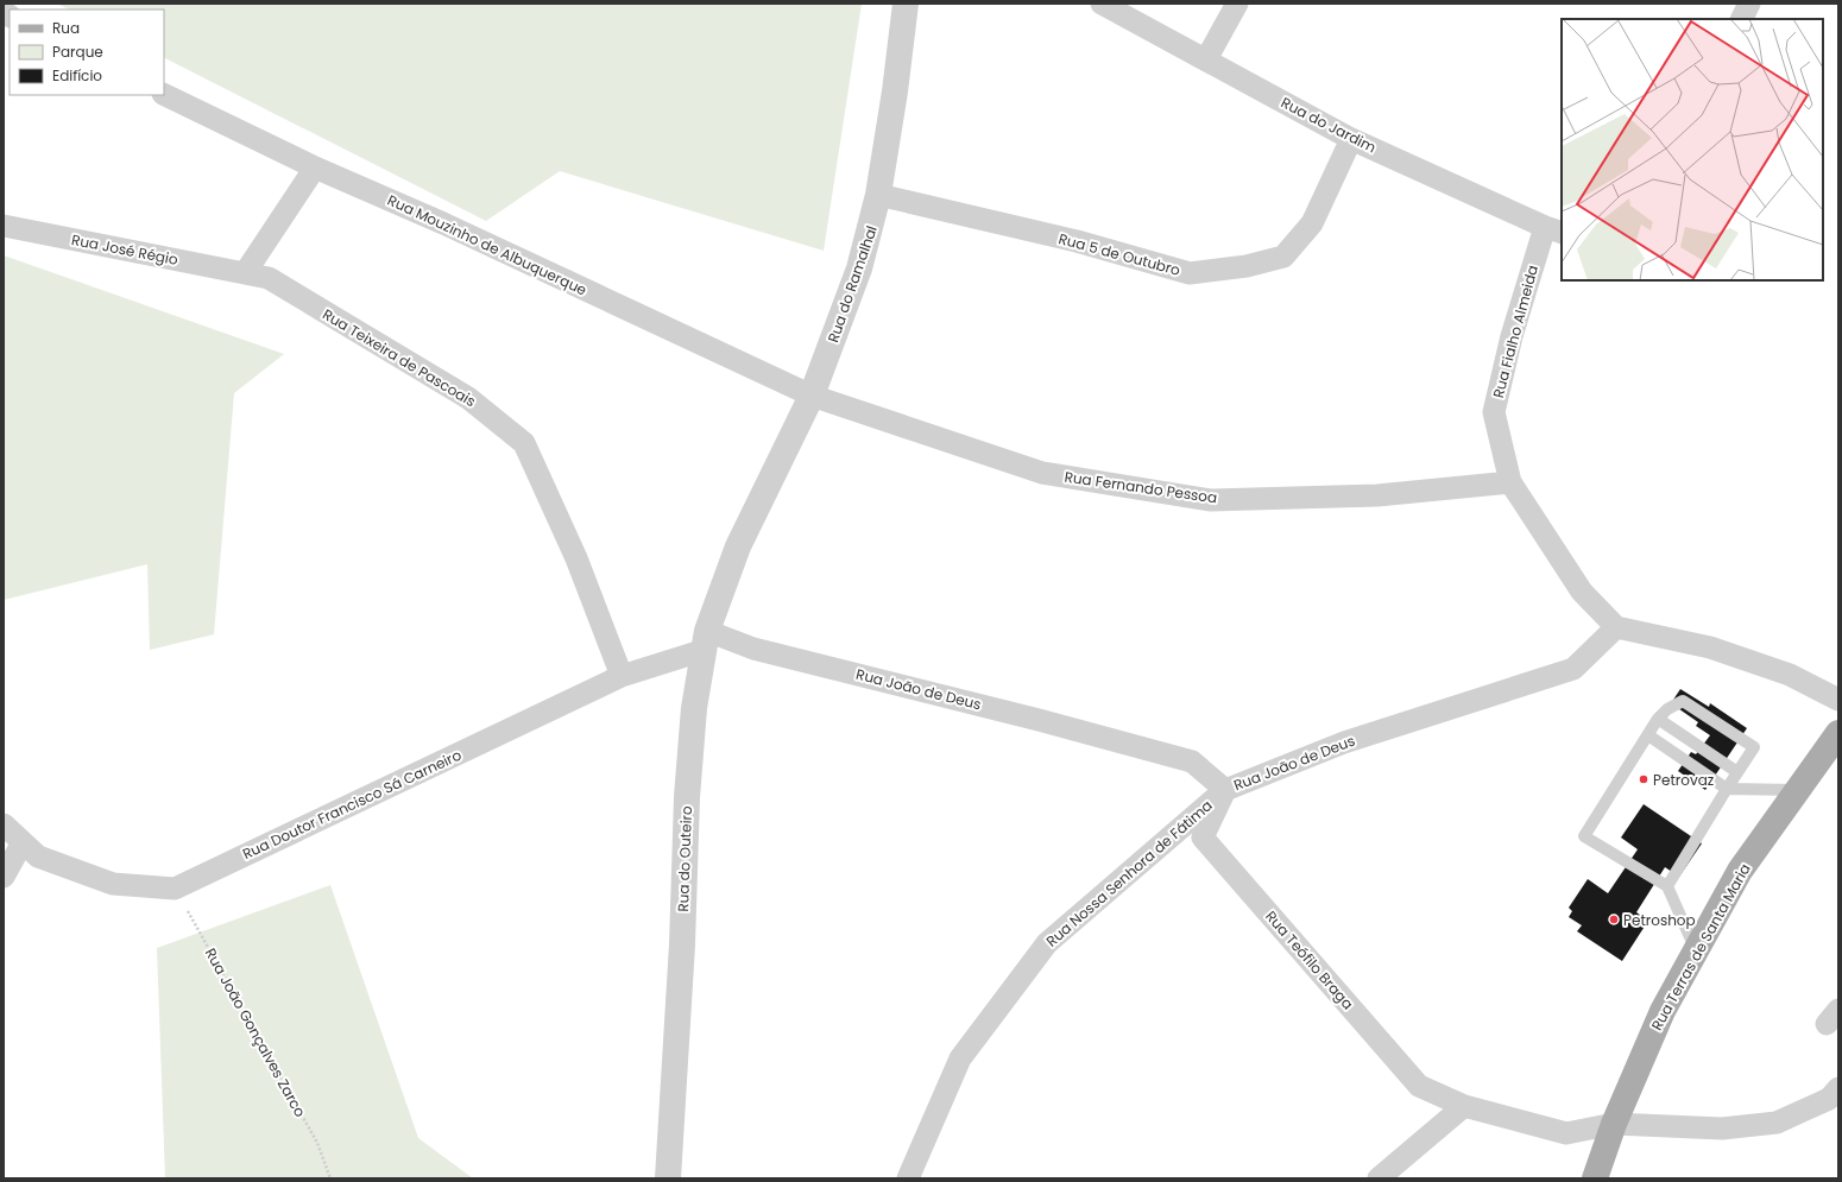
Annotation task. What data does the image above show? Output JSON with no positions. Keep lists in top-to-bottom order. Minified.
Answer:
{"streets":{"main road":["Rua Terras de Santa Maria"],"street":["Rua do Jardim","Rua Mouzinho de Albuquerque","Rua José Régio","Rua 5 de Outubro","Rua do Ramalhal","Rua Fialho Almeida","Rua Teixeira de Pascoais","Rua Fernando Pessoa","Rua João de Deus","Rua Doutor Francisco Sá Carneiro","Rua do Outeiro","Rua Nossa Senhora de Fátima","Rua Teófilo Braga"],"path":["Rua João Gonçalves Zarco"]},"crossings":[["Rua do Jardim","Rua 5 de Outubro"],["Rua do Jardim","Rua Fialho Almeida"],["Rua Mouzinho de Albuquerque","Rua do Ramalhal"],["Rua Mouzinho de Albuquerque","Rua Fernando Pessoa"],["Rua José Régio","Rua Teixeira de Pascoais"],["Rua 5 de Outubro","Rua do Ramalhal"],["Rua do Ramalhal","Rua Fernando Pessoa"],["Rua do Ramalhal","Rua do Outeiro"],["Rua Fialho Almeida","Rua Fernando Pessoa"],["Rua Fialho Almeida","Rua João de Deus"],["Rua Teixeira de Pascoais","Rua Doutor Francisco Sá Carneiro"],["Rua João de Deus","Rua Doutor Francisco Sá Carneiro"],["Rua João de Deus","Rua do Outeiro"],["Rua João de Deus","Rua Nossa Senhora de Fátima"],["Rua João de Deus","Rua Teófilo Braga"],["Rua Doutor Francisco Sá Carneiro","Rua do Outeiro"],["Rua Doutor Francisco Sá Carneiro","Rua João Gonçalves Zarco"],["Rua Nossa Senhora de Fátima","Rua Teófilo Braga"]],"places":["Petrovaz","Petroshop"],"legend":["Rua","Parque","Edifício"]}
